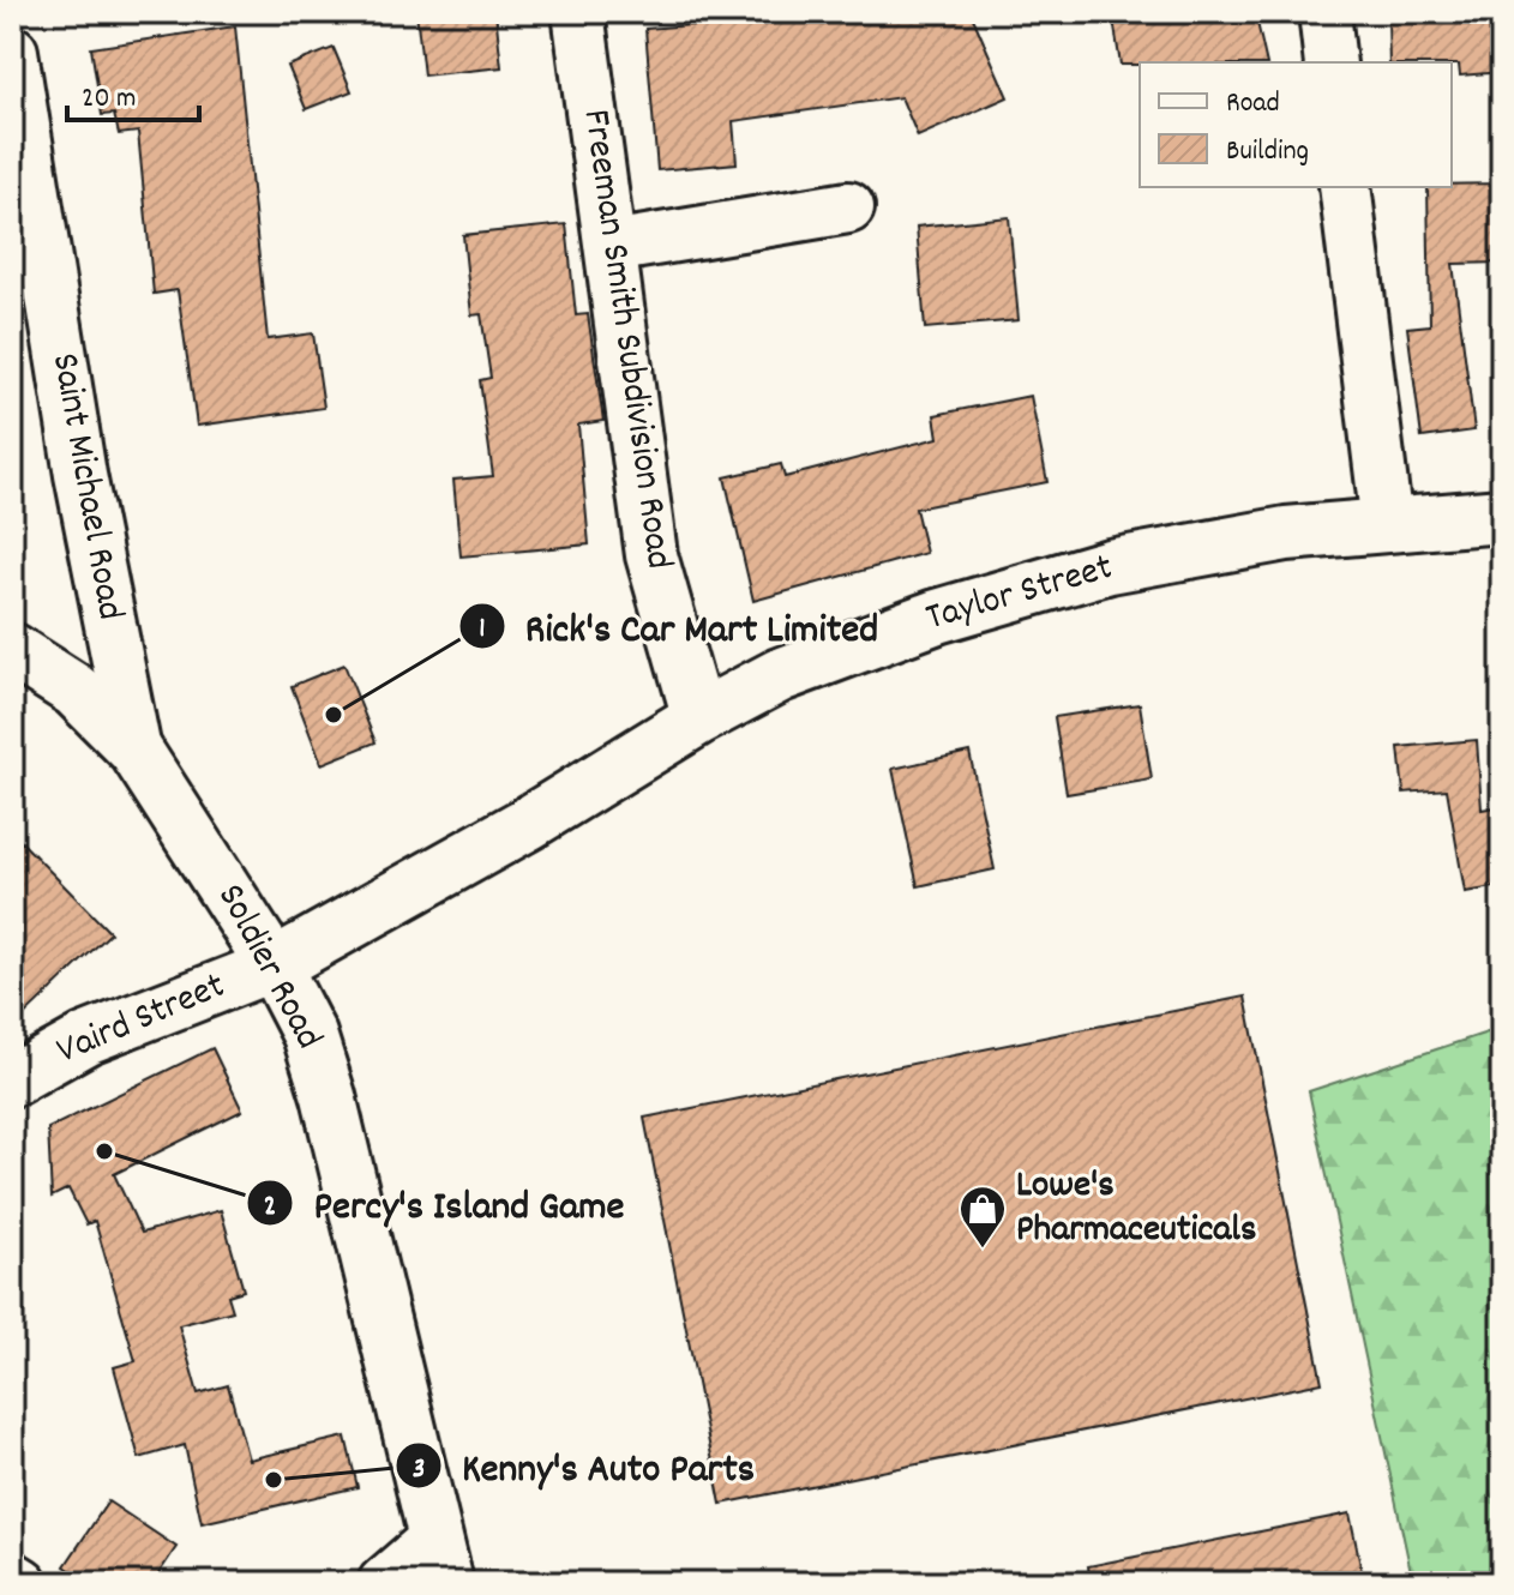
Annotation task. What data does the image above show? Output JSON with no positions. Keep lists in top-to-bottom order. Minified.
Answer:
{"streets":{"street":["Freeman Smith Subdivision Road","Saint Michael Road","Taylor Street","Soldier Road","Vaird Street"]},"crossings":[["Freeman Smith Subdivision Road","Taylor Street"],["Saint Michael Road","Soldier Road"],["Taylor Street","Soldier Road"],["Taylor Street","Vaird Street"],["Soldier Road","Vaird Street"]],"places":{"other":["Rick's Car Mart Limited","Percy's Island Game","Kenny's Auto Parts"],"shop":["Lowe's Pharmaceuticals"]},"legend":["Road","Building"],"scale_bar":"20 m"}
